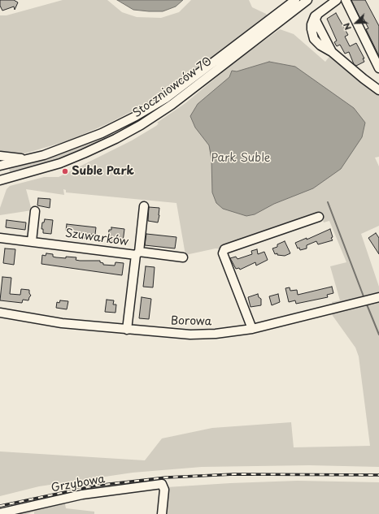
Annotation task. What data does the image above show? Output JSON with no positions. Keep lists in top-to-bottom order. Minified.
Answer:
{"streets":{"street":["Stoczniowców 70","Szuwarków","Borowa","Grzybowa"]},"crossings":[["Szuwarków","Borowa"]],"parks":["Park Suble"],"places":["Suble Park"],"north":"bottom left"}
